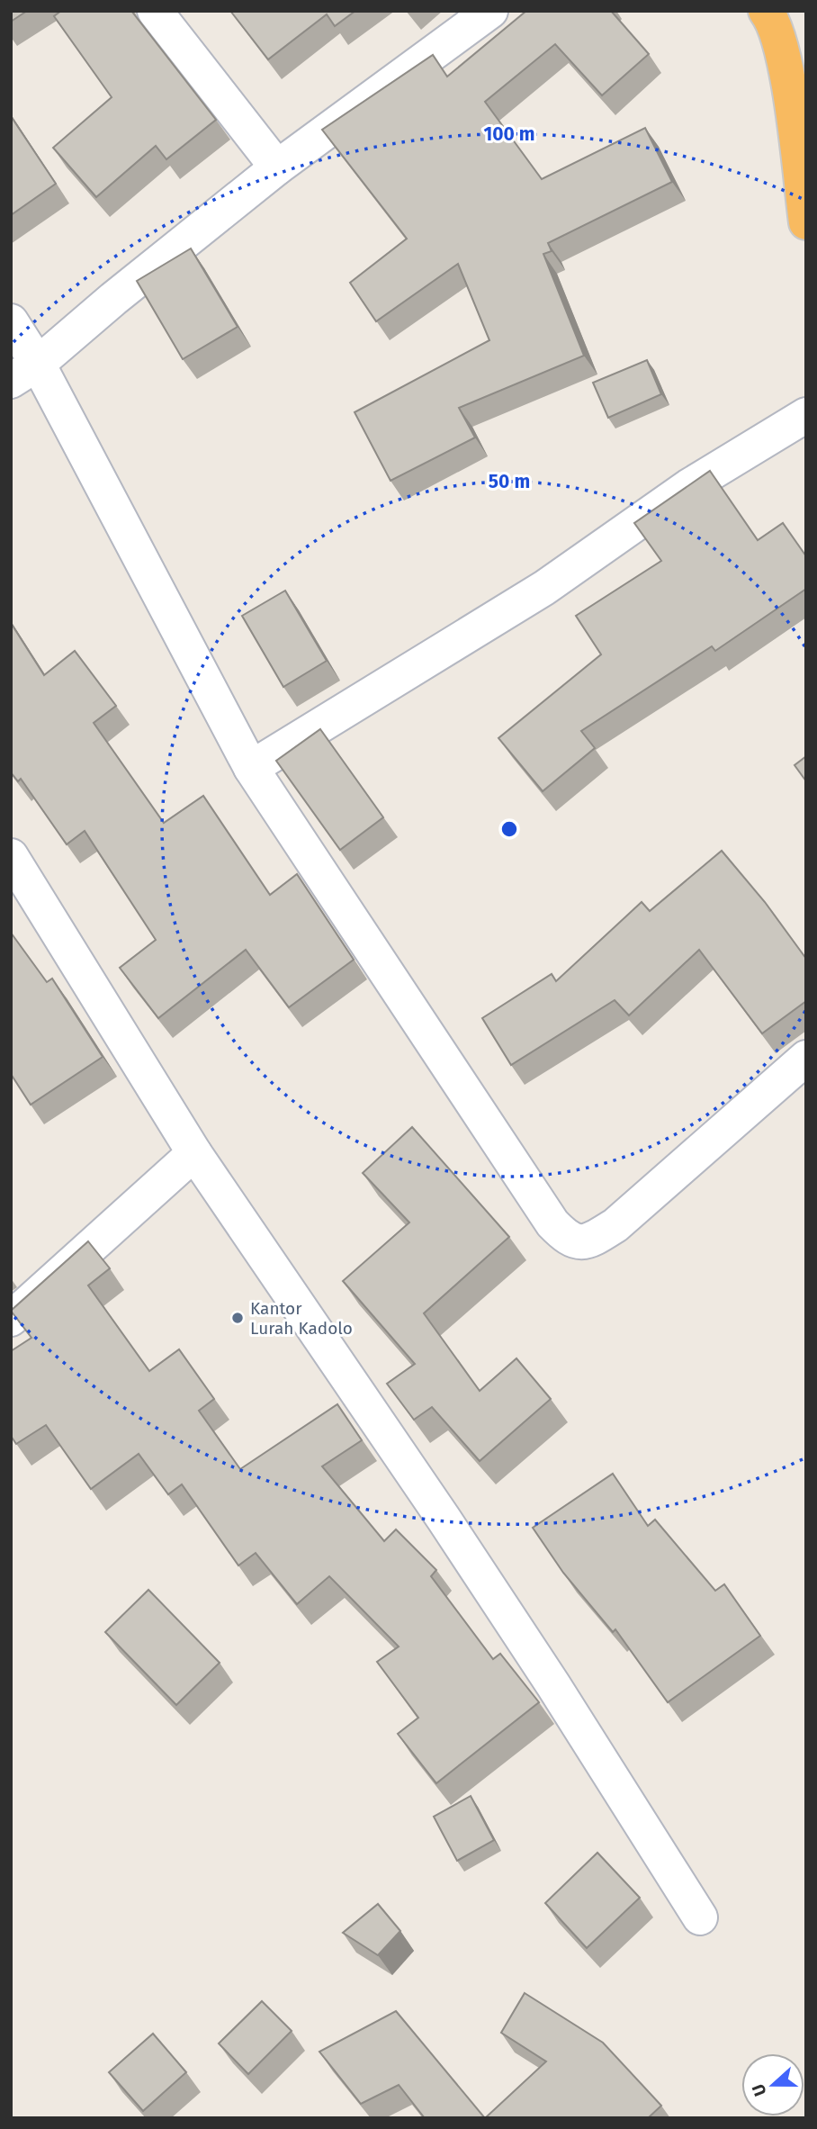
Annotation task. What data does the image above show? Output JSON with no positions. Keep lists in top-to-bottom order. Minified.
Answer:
{"places":["Kantor Lurah Kadolo"],"north":"left","rings":["100 m","50 m"]}
